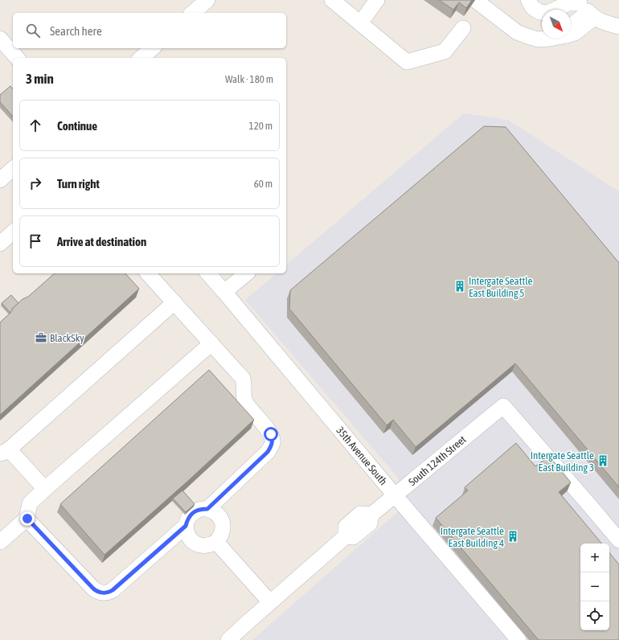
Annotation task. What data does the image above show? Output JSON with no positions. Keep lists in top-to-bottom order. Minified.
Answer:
{"streets":{"street":["35th Avenue South","South 124th Street"]},"crossings":[["35th Avenue South","South 124th Street"]],"places":{"building":["Intergate Seattle East Building 5","Intergate Seattle East Building 3","Intergate Seattle East Building 4"],"office":["BlackSky"]},"north":"bottom right","page":{"search":"Search here","heading":["3 min","Walk · 180 m"],"list":[["Continue","120 m"],["Turn right","60 m"],"Arrive at destination"],"map_buttons":["+","−"]}}
